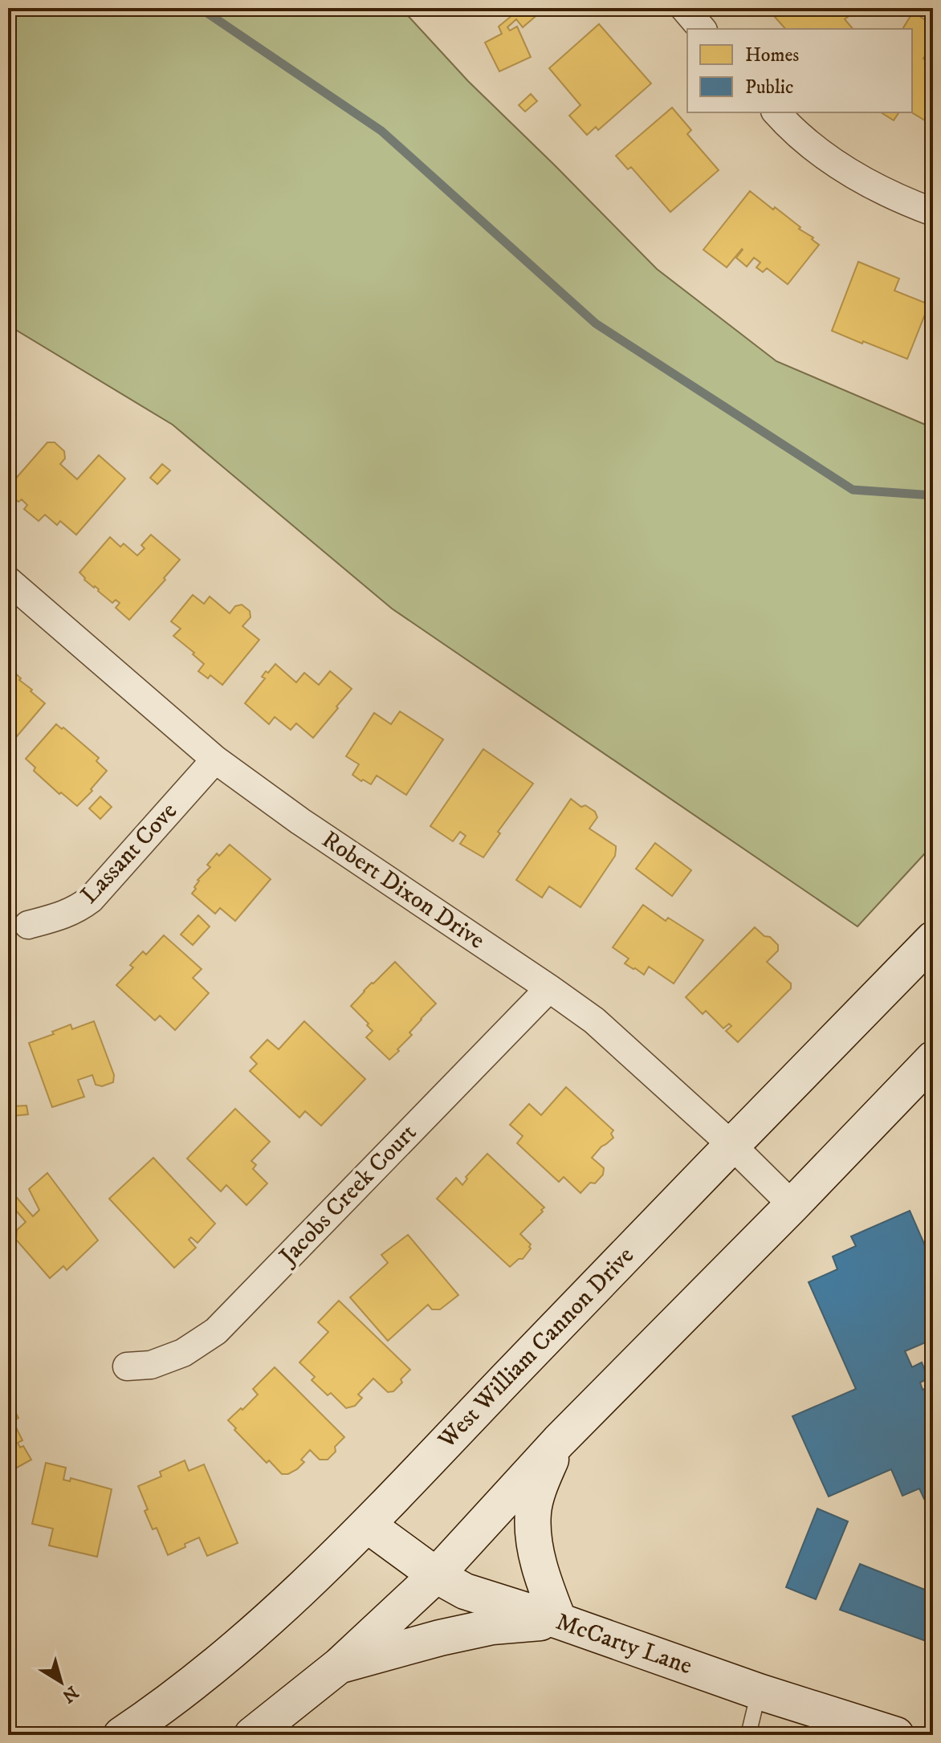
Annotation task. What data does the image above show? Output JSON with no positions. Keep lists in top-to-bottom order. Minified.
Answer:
{"streets":{"main road":["West William Cannon Drive","McCarty Lane"],"street":["Lassant Cove","Robert Dixon Drive","Jacobs Creek Court"]},"crossings":[["Lassant Cove","Robert Dixon Drive"],["Robert Dixon Drive","Jacobs Creek Court"],["Robert Dixon Drive","West William Cannon Drive"],["West William Cannon Drive","McCarty Lane"]],"legend":["Homes","Public"],"north":"bottom right"}
